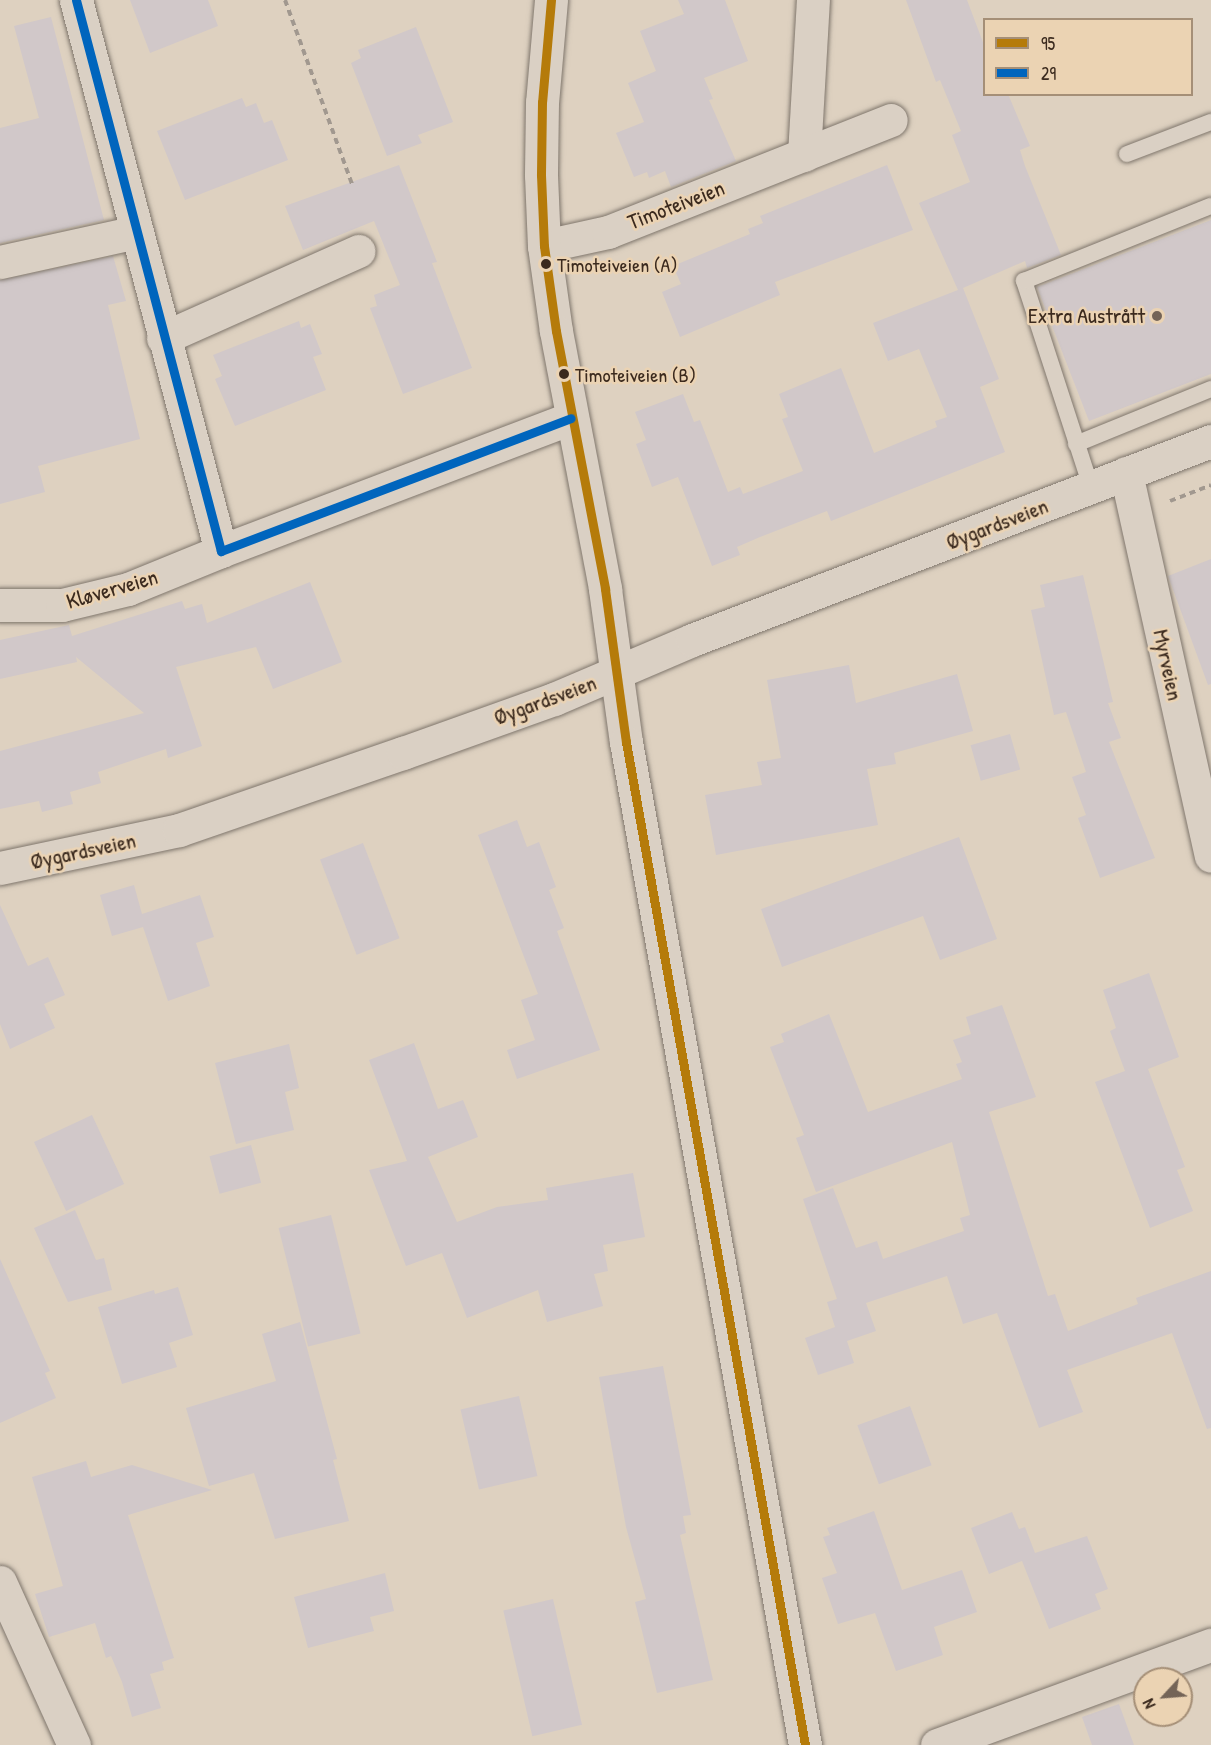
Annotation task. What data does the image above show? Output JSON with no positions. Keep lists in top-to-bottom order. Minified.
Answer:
{"streets":{"street":["Timoteiveien","Øygardsveien","Kløverveien","Myrveien"]},"crossings":[["Øygardsveien","Myrveien"]],"places":["Timoteiveien (A)","Extra Austrått","Timoteiveien (B)"],"lines":["transit line 95","transit line 29"],"legend":["95","29"],"north":"bottom left"}
